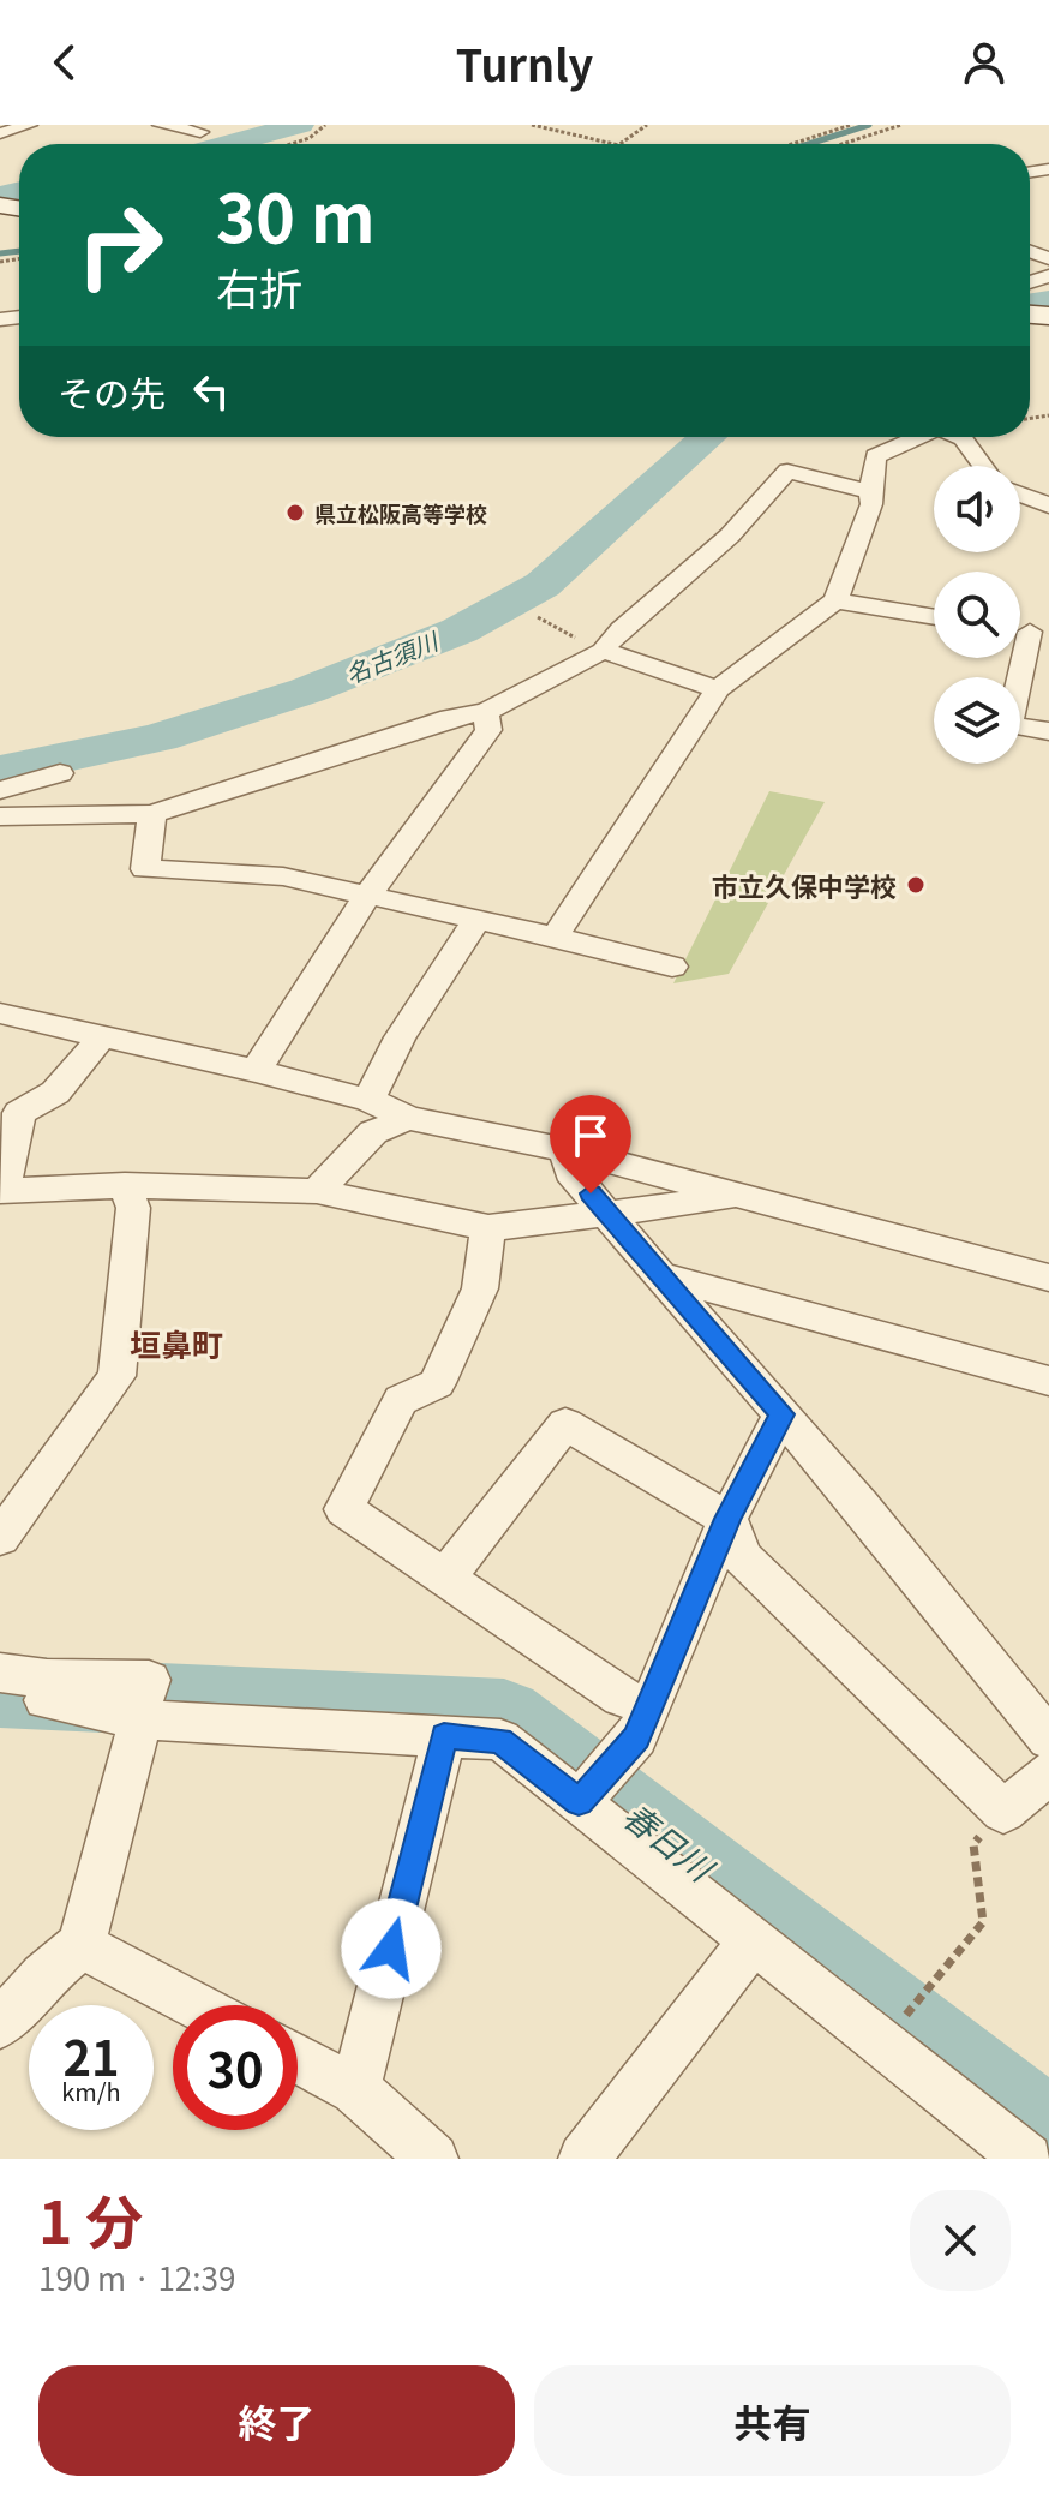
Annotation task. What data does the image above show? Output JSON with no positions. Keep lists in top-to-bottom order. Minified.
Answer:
{"districts":["垣鼻町"],"water":["名古須川","春日川"],"places":["県立松阪高等学校","市立久保中学校"],"page":{"header":"Turnly","turn":["30 m","右折"],"then":"その先","speed":"21 km/h","limit":"30","heading":["1 分","190 m · 12:39"],"buttons":["終了","共有"]}}
